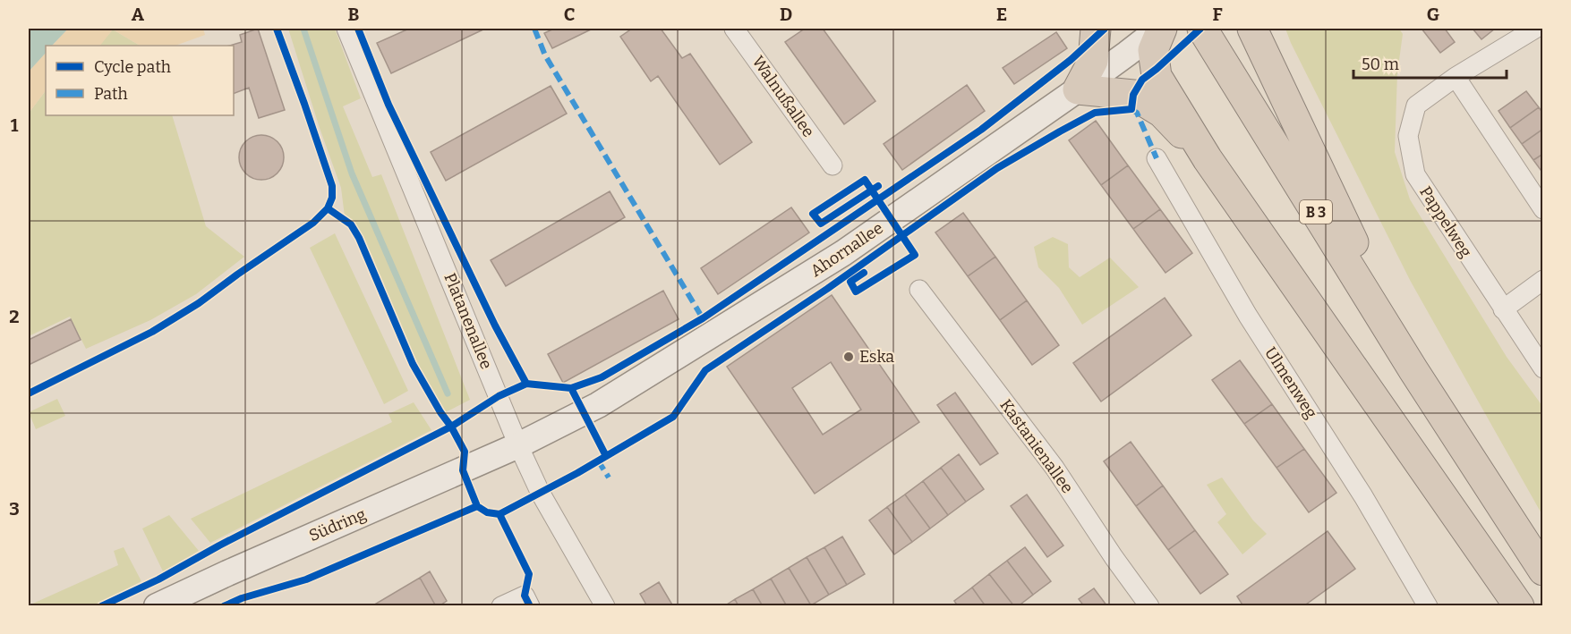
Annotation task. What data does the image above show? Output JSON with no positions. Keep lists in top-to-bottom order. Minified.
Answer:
{"streets":{"highway":["B 3"],"street":["Walnußallee","Pappelweg","Ahornallee","Platanenallee","Ulmenweg","Kastanienallee","Südring"]},"crossings":[["Ahornallee","Platanenallee"],["Ahornallee","Südring"],["Platanenallee","Südring"]],"places":["Eska"],"legend":["Cycle path","Path"],"scale_bar":"50 m","grid":{"columns":["A","B","C","D","E","F","G"],"rows":["1","2","3"]}}
